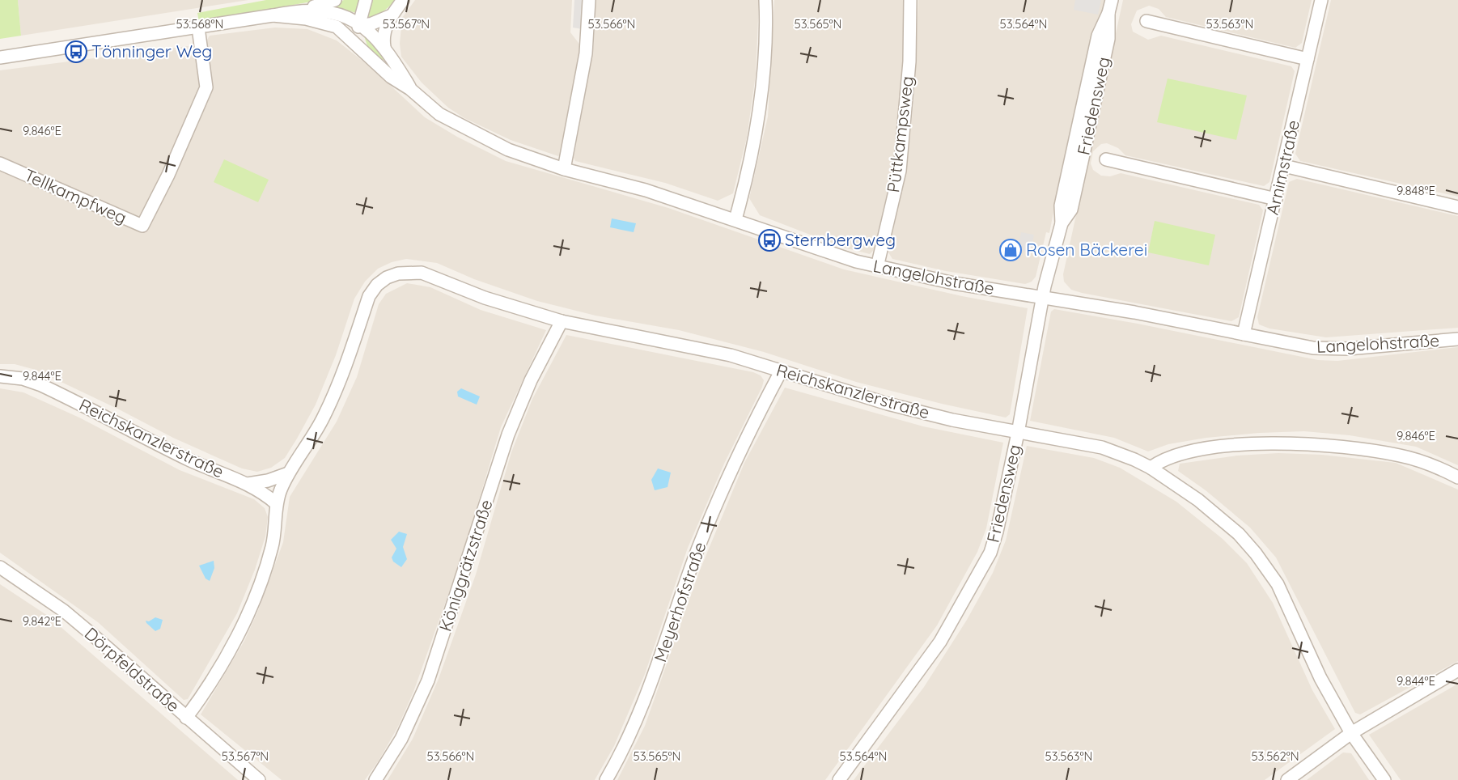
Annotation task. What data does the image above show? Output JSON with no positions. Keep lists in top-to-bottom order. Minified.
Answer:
{"streets":{"street":["Friedensweg","Püttkampsweg","Arnimstraße","Tellkampfweg","Langelohstraße","Reichskanzlerstraße","Königgrätzstraße","Meyerhofstraße","Dörpfeldstraße"]},"crossings":[["Friedensweg","Langelohstraße"],["Friedensweg","Reichskanzlerstraße"],["Püttkampsweg","Langelohstraße"],["Arnimstraße","Langelohstraße"],["Tellkampfweg","Langelohstraße"],["Reichskanzlerstraße","Königgrätzstraße"],["Reichskanzlerstraße","Meyerhofstraße"]],"places":{"bus stop":["Tönninger Weg","Sternbergweg"],"shop":["Rosen Bäckerei"]},"coordinates":["53.568°N","53.567°N","53.566°N","53.565°N","53.564°N","53.563°N","9.846°E","9.848°E","9.844°E","9.842°E","53.562°N"]}
